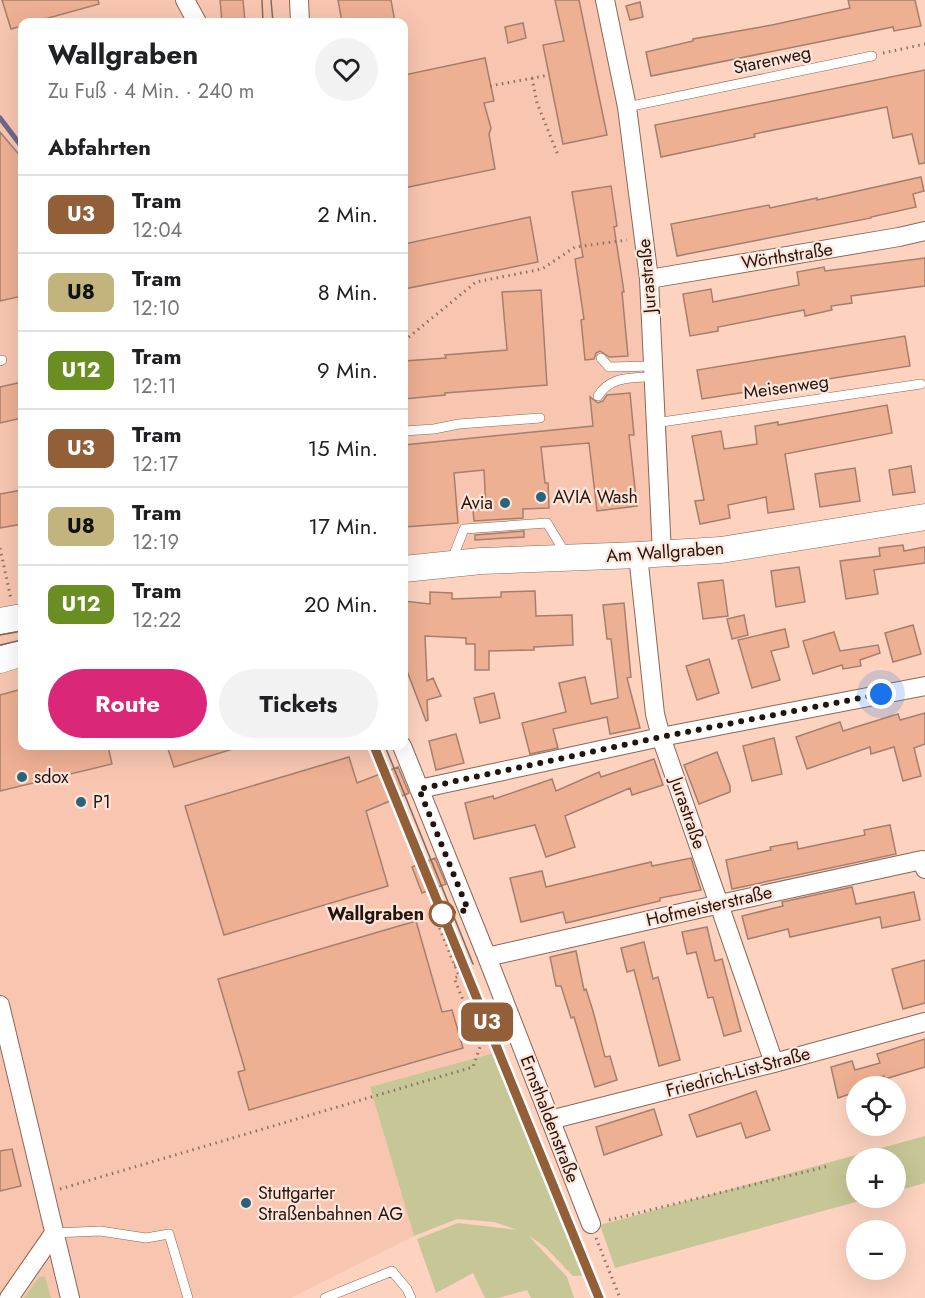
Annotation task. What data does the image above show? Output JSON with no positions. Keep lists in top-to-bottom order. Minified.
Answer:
{"streets":{"street":["Wörthstraße","Jurastraße","Am Wallgraben","Hofmeisterstraße","Friedrich-List-Straße","Ernsthaldenstraße"],"lane":["Starenweg","Meisenweg"]},"crossings":[["Starenweg","Jurastraße"],["Wörthstraße","Jurastraße"],["Jurastraße","Meisenweg"],["Jurastraße","Am Wallgraben"],["Jurastraße","Hofmeisterstraße"],["Jurastraße","Friedrich-List-Straße"],["Hofmeisterstraße","Ernsthaldenstraße"],["Friedrich-List-Straße","Ernsthaldenstraße"]],"places":["AVIA Wash","Avia","sdox","P1","Wallgraben","Stuttgarter Straßenbahnen AG"],"lines":["tram line U3"],"page":{"on_map":"U3","heading":[["Wallgraben","Zu Fuß · 4 Min. · 240 m"],"Abfahrten"],"list":[{"mark":"U3","name":"Tram","note":"12:04","value":"2 Min."},{"mark":"U8","name":"Tram","note":"12:10","value":"8 Min."},{"mark":"U12","name":"Tram","note":"12:11","value":"9 Min."},{"mark":"U3","name":"Tram","note":"12:17","value":"15 Min."},{"mark":"U8","name":"Tram","note":"12:19","value":"17 Min."},{"mark":"U12","name":"Tram","note":"12:22","value":"20 Min."}],"buttons":["Route","Tickets"],"map_buttons":["+","−"]}}
